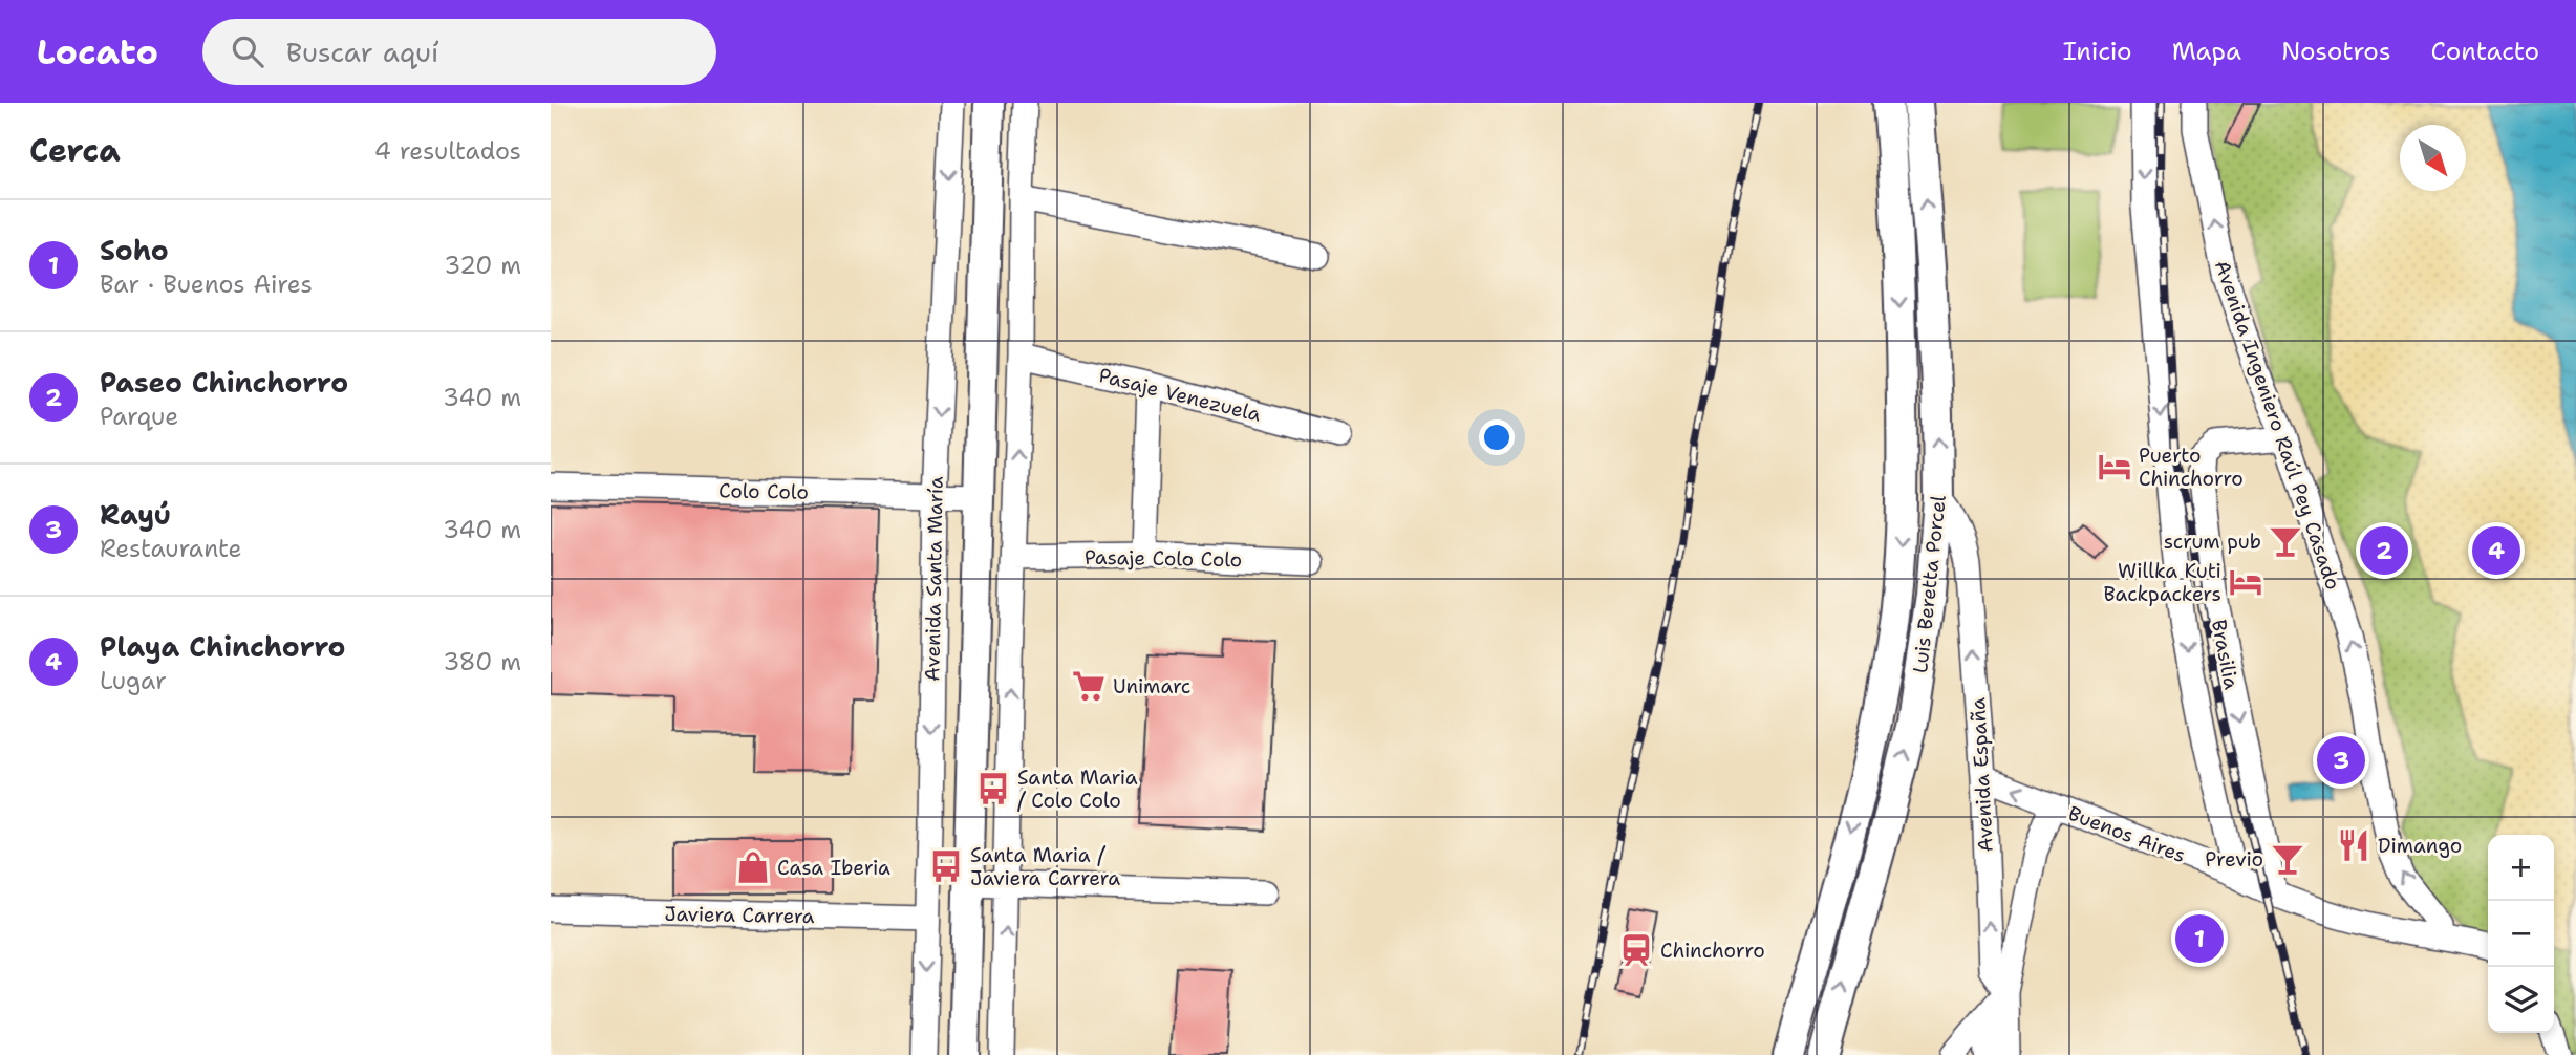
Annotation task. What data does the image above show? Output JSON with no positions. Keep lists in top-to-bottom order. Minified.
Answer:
{"streets":{"main road":["Avenida Santa María","Luis Beretta Porcel"],"street":["Pasaje Venezuela","Avenida Ingeniero Raúl Pey Casado","Colo Colo","Pasaje Colo Colo","Brasilia","Avenida España","Buenos Aires","Javiera Carrera"]},"crossings":[["Avenida Ingeniero Raúl Pey Casado","Brasilia"],["Avenida Ingeniero Raúl Pey Casado","Buenos Aires"],["Colo Colo","Avenida Santa María"],["Avenida Santa María","Javiera Carrera"],["Luis Beretta Porcel","Avenida España"],["Brasilia","Buenos Aires"],["Avenida España","Buenos Aires"]],"places":{"hotel":["Puerto Chinchorro","Willka Kuti Backpackers"],"bar":["scrum pub","Previo"],"supermarket":["Unimarc"],"bus stop":["Santa Maria / Colo Colo","Santa Maria / Javiera Carrera"],"restaurant":["Dimango"],"shop":["Casa Iberia"],"station":["Chinchorro"]},"north":"bottom right","page":{"header":"Locato","search":"Buscar aquí","nav":["Inicio","Mapa","Nosotros","Contacto"],"heading":["Cerca","4 resultados"],"list":[{"mark":"1","name":"Soho","note":"Bar · Buenos Aires","value":"320 m"},{"mark":"2","name":"Paseo Chinchorro","note":"Parque","value":"340 m"},{"mark":"3","name":"Rayú","note":"Restaurante","value":"340 m"},{"mark":"4","name":"Playa Chinchorro","note":"Lugar","value":"380 m"}],"pins":["2","4","3","1"],"map_buttons":["+","−"]}}
